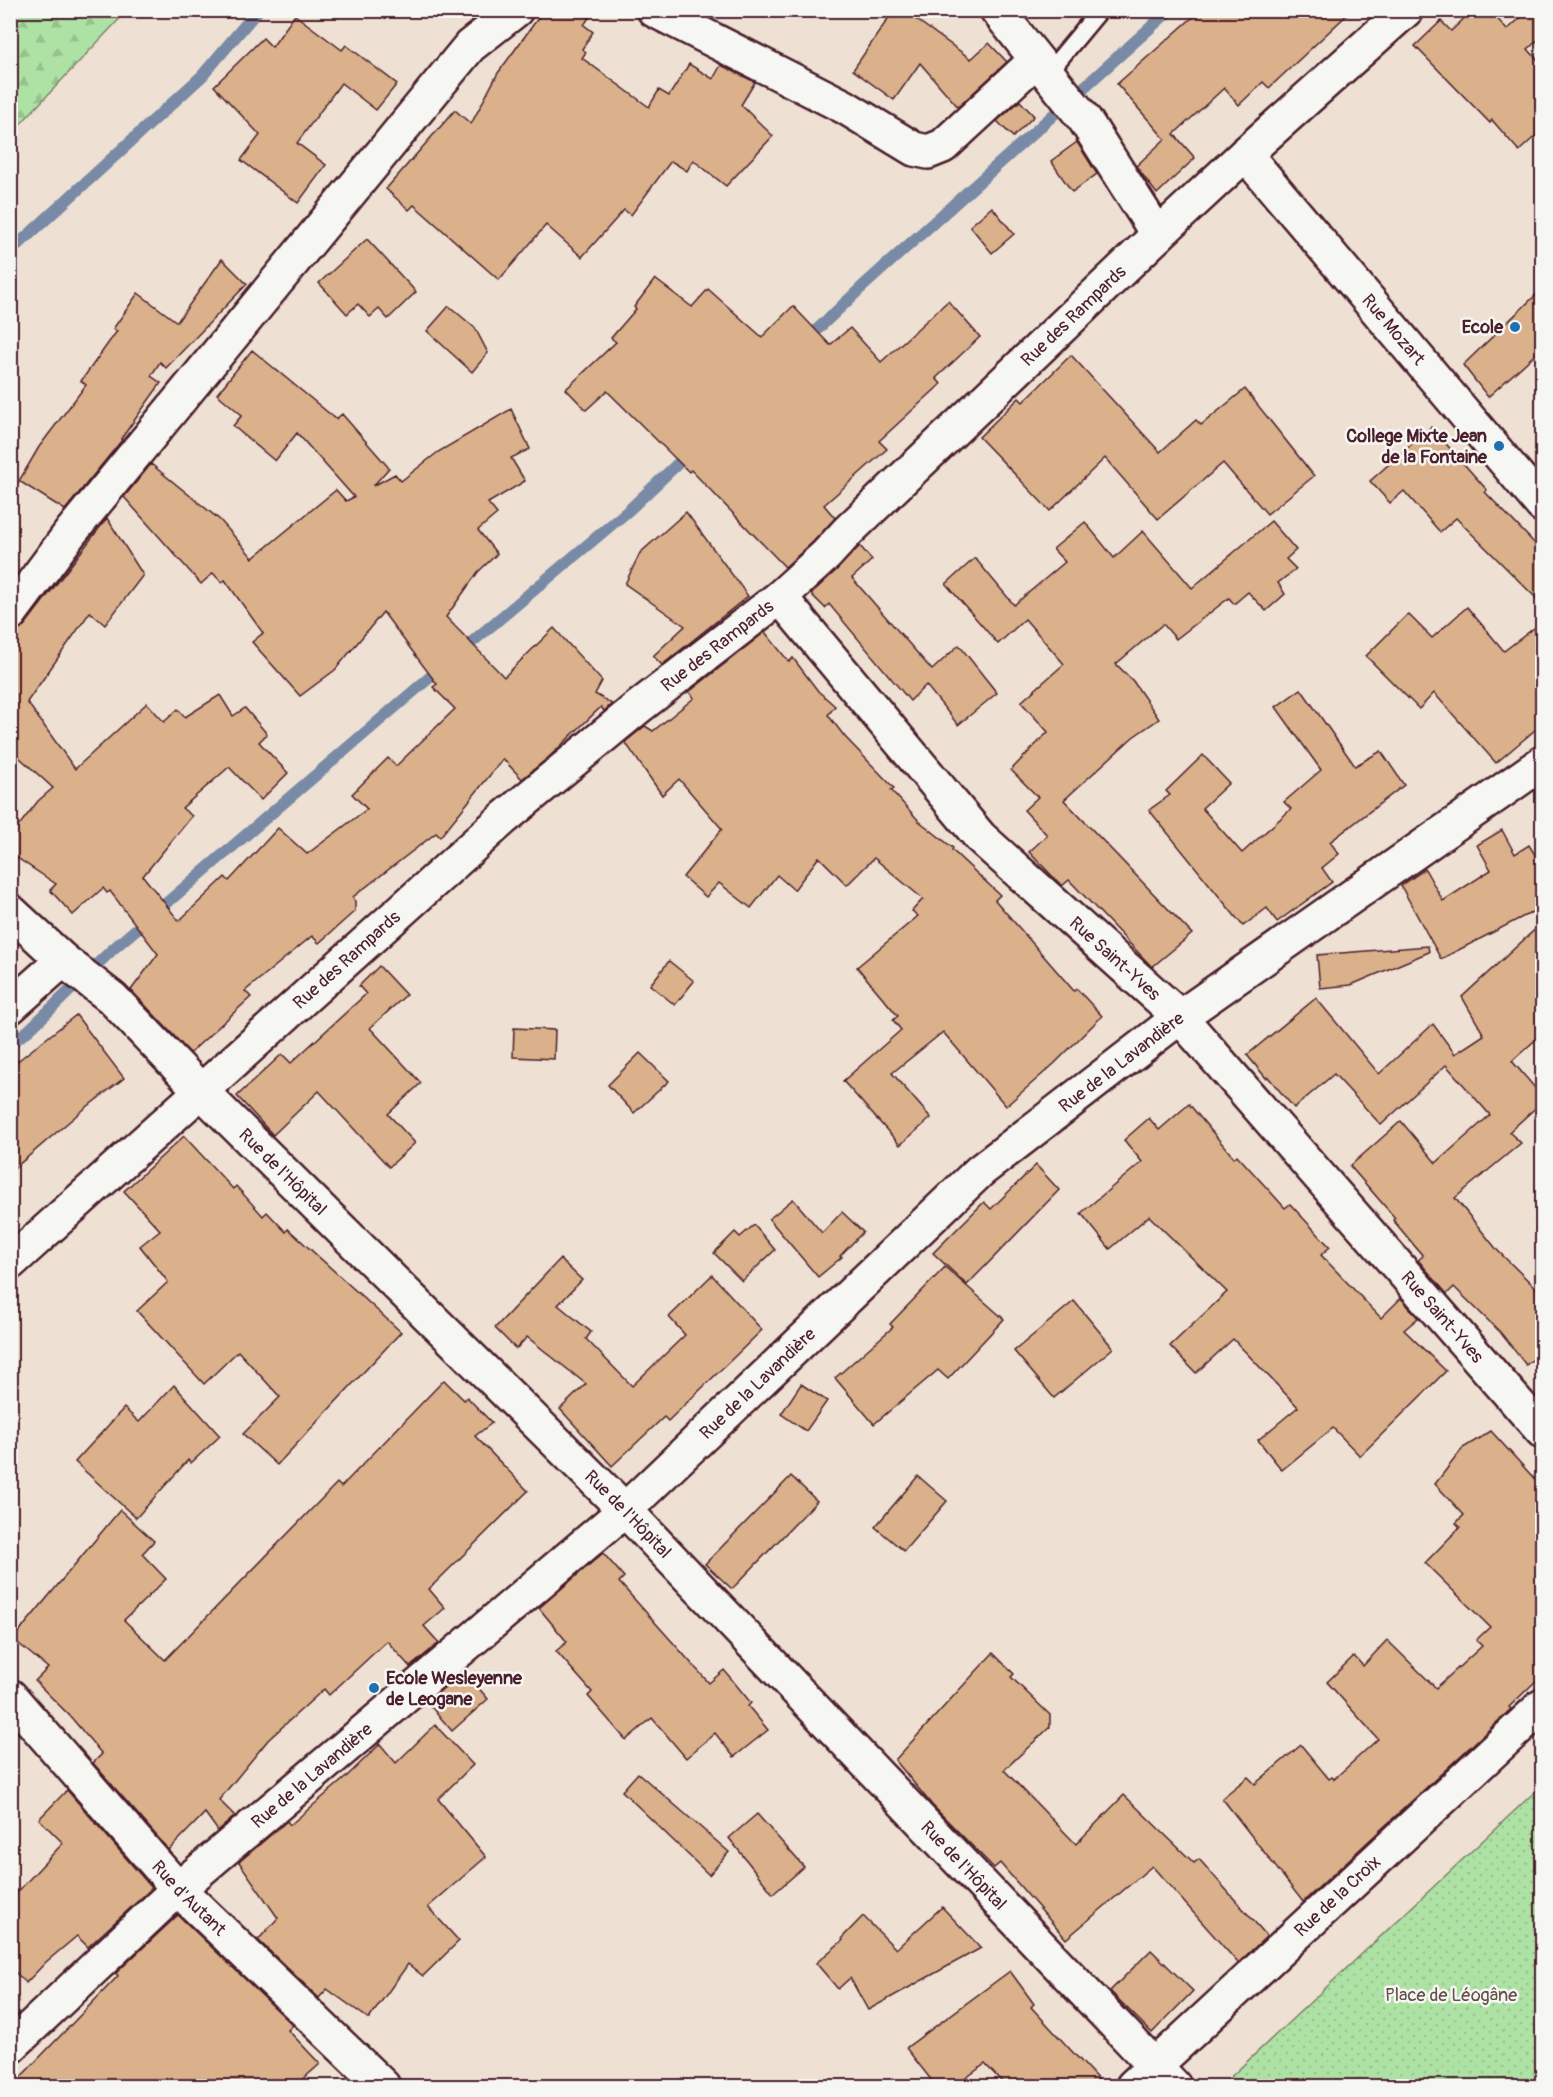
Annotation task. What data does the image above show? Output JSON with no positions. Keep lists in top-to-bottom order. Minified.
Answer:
{"streets":{"street":["Rue des Rampards","Rue Mozart","Rue Saint-Yves","Rue de la Lavandière","Rue de l'Hôpital","Rue de la Croix","Rue d'Autant"]},"crossings":[["Rue des Rampards","Rue Mozart"],["Rue des Rampards","Rue Saint-Yves"],["Rue des Rampards","Rue de l'Hôpital"],["Rue Saint-Yves","Rue de la Lavandière"],["Rue de la Lavandière","Rue de l'Hôpital"],["Rue de la Lavandière","Rue d'Autant"],["Rue de l'Hôpital","Rue de la Croix"]],"parks":["Place de Léogâne"],"places":["Ecole","College Mixte Jean de la Fontaine","Ecole Wesleyenne de Leogane"]}
